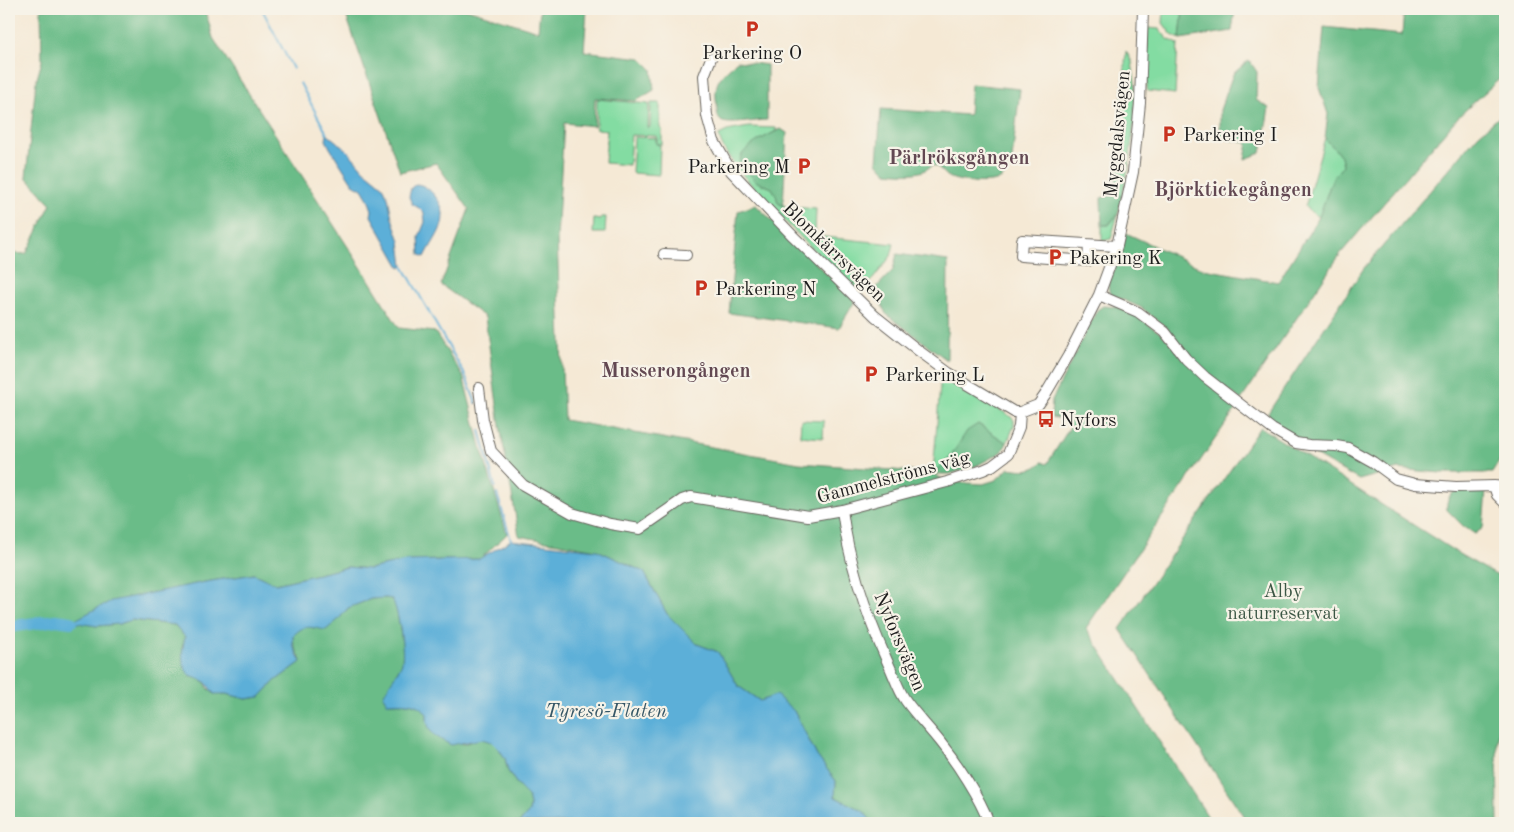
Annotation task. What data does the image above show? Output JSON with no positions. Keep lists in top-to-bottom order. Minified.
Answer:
{"streets":{"street":["Myggdalsvägen","Blomkärrsvägen","Gammelströms väg","Nyforsvägen"]},"crossings":[["Myggdalsvägen","Blomkärrsvägen"],["Myggdalsvägen","Gammelströms väg"],["Blomkärrsvägen","Gammelströms väg"],["Gammelströms väg","Nyforsvägen"]],"districts":["Pärlröksgången","Björktickegången","Musserongången"],"water":["Tyresö-Flaten"],"parks":["Alby naturreservat"],"places":{"parking":["Parkering O","Parkering I","Parkering M","Pakering K","Parkering N","Parkering L"],"bus stop":["Nyfors"]}}
